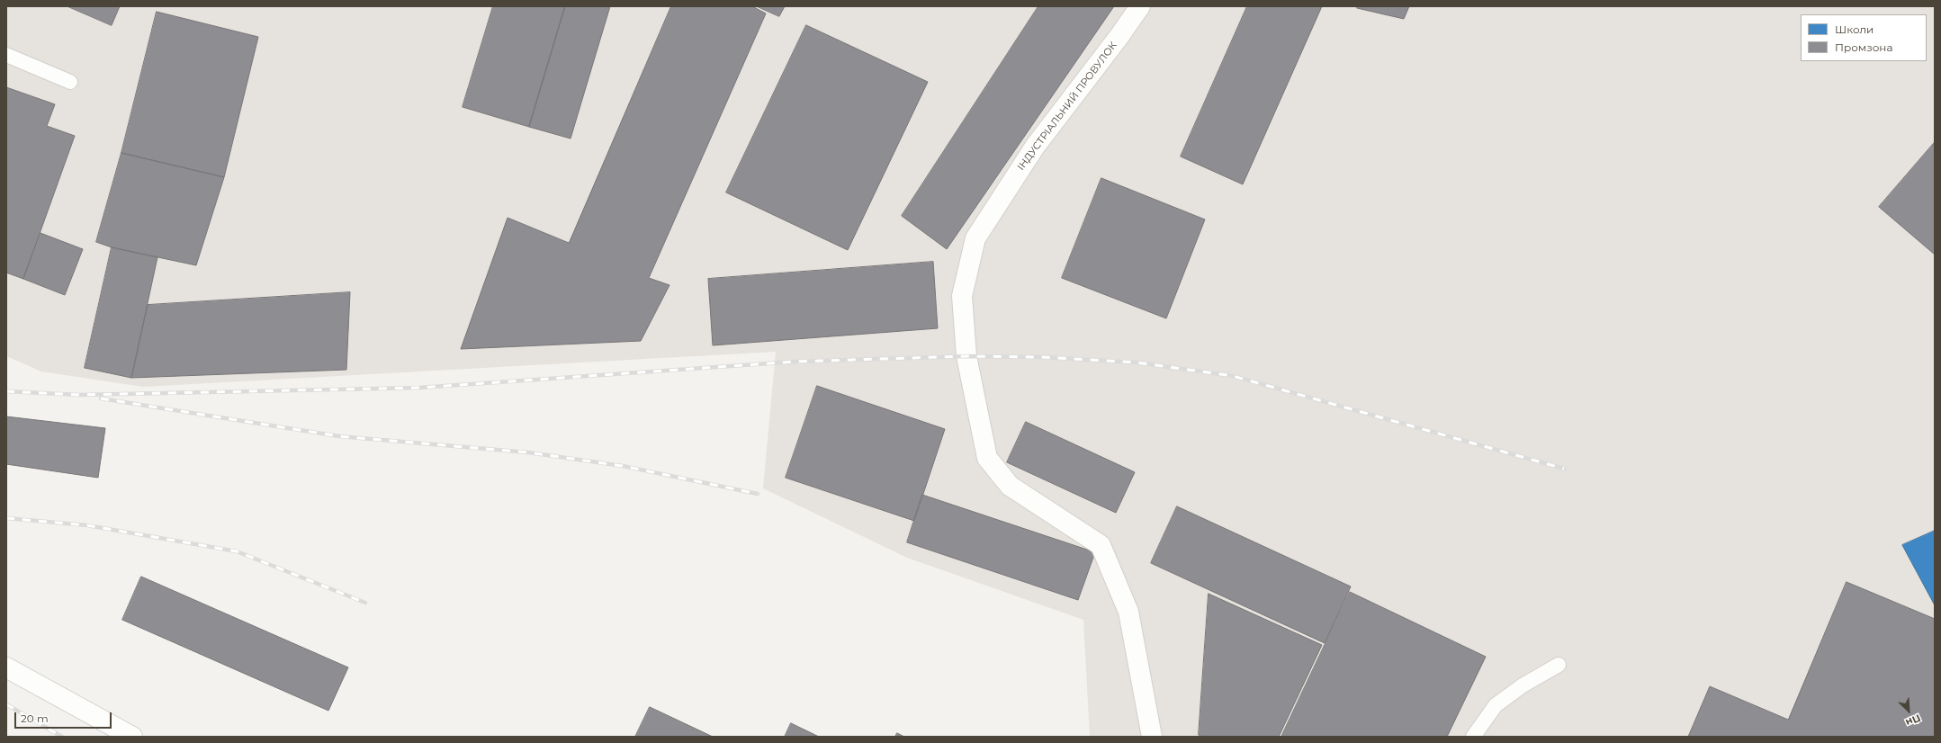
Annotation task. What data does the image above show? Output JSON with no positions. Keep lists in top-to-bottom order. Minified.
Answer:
{"streets":{"street":["ІНДУСТРІАЛЬНИЙ ПРОВУЛОК"]},"legend":["Школи","Промзона"],"scale_bar":"20 m","north":"bottom right"}
